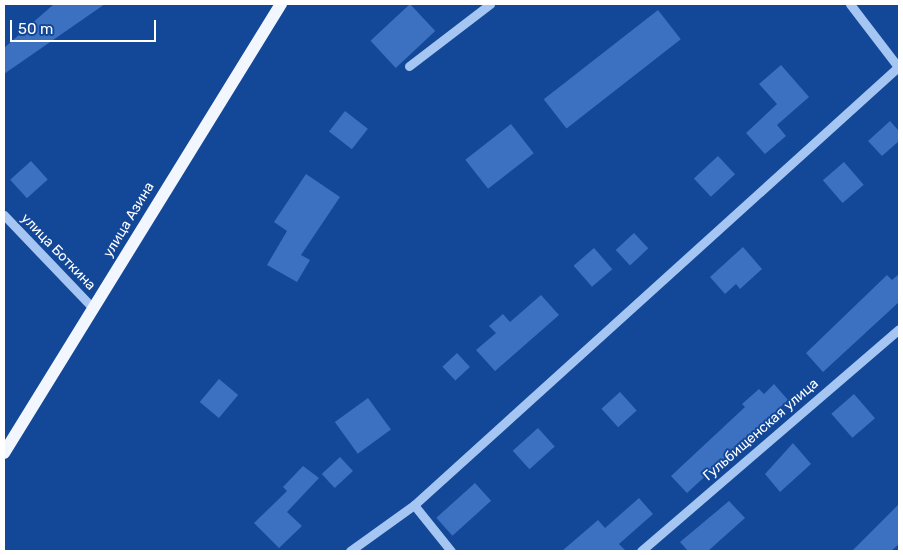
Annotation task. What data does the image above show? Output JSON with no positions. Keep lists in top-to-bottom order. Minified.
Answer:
{"streets":{"main road":["улица Азина"],"street":["улица Боткина","Гульбищенская улица"]},"crossings":[["улица Азина","улица Боткина"]],"scale_bar":"50 m"}
